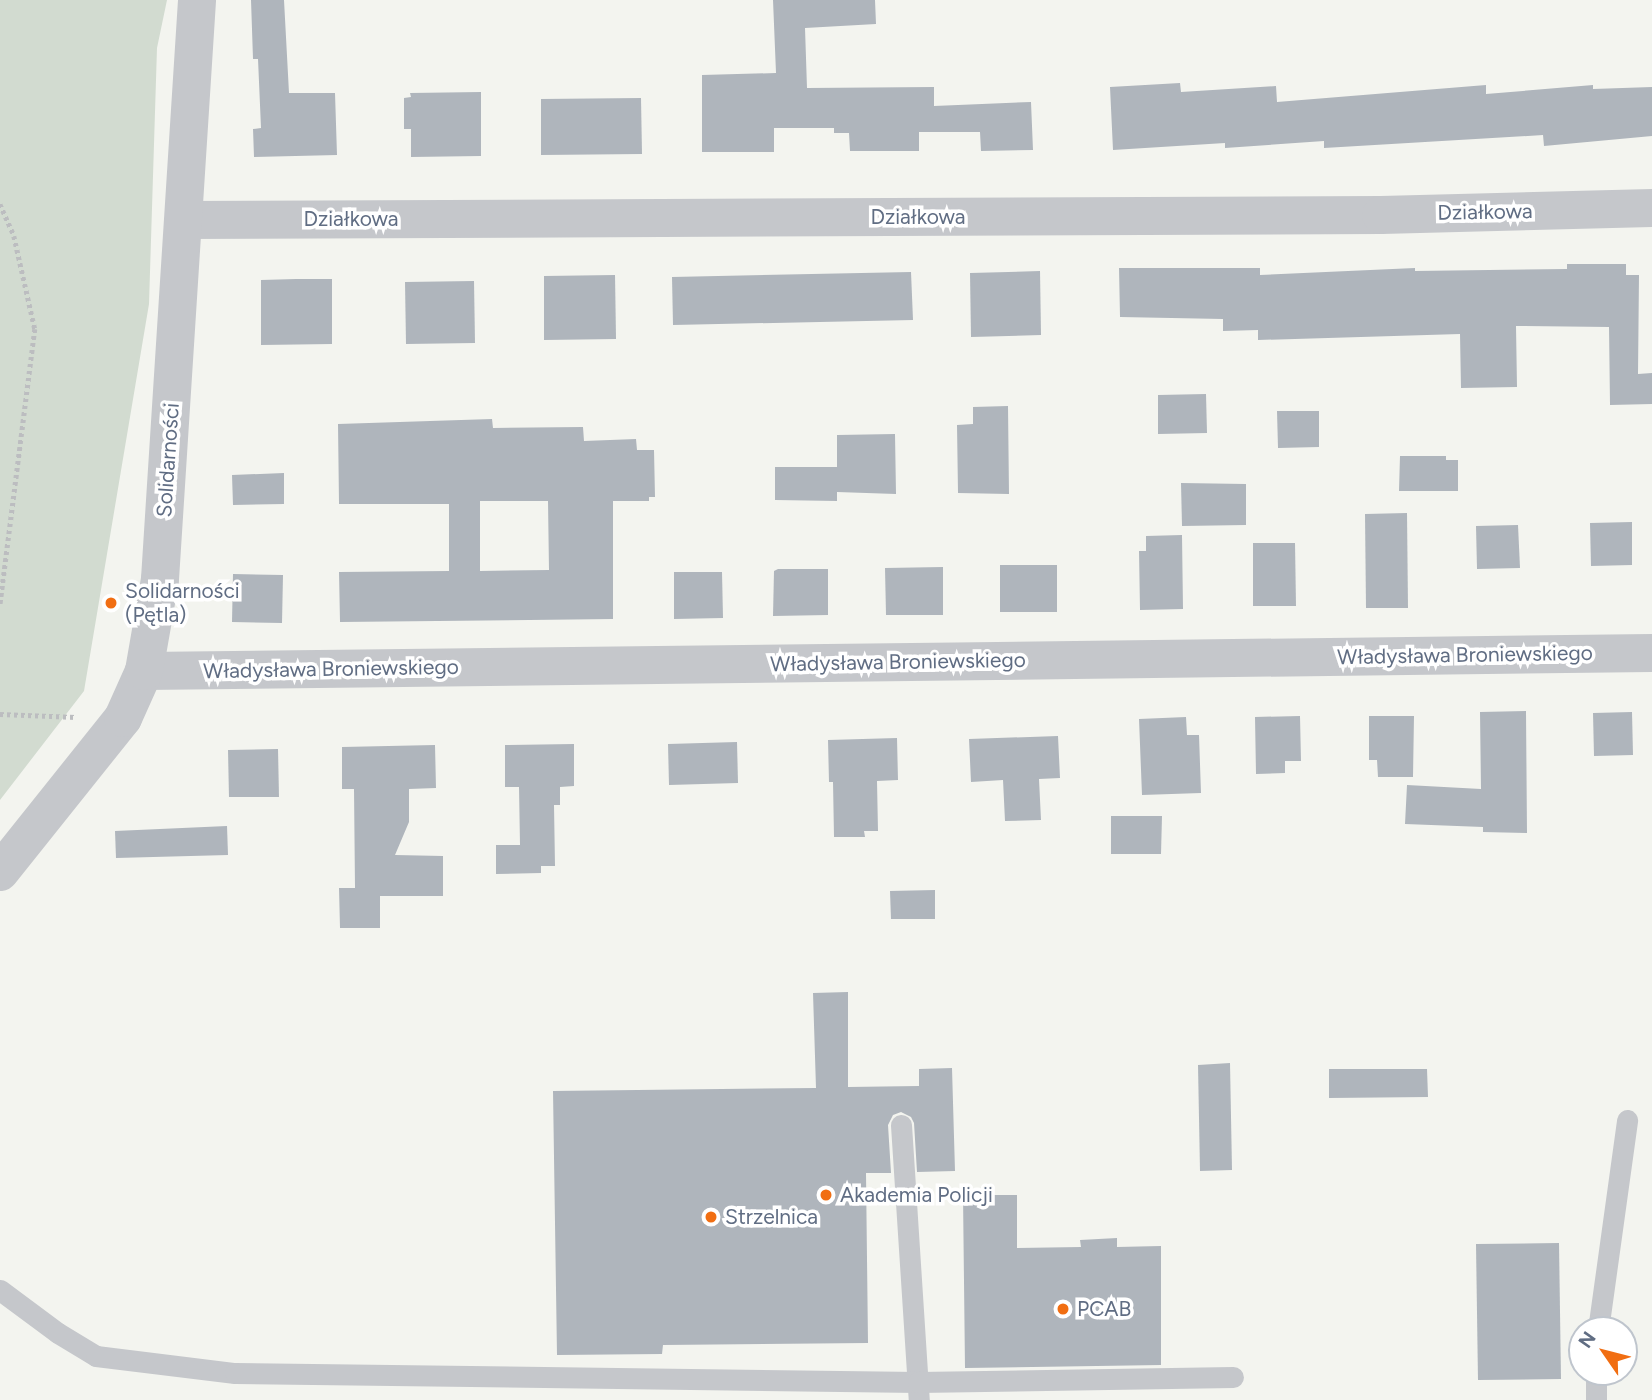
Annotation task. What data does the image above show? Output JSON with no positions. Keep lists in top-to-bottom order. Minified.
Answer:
{"streets":{"street":["Działkowa","Solidarności","Władysława Broniewskiego"]},"crossings":[["Działkowa","Solidarności"],["Solidarności","Władysława Broniewskiego"]],"places":["Solidarności (Pętla)","Akademia Policji","Strzelnica","PCAB"],"north":"top left"}
